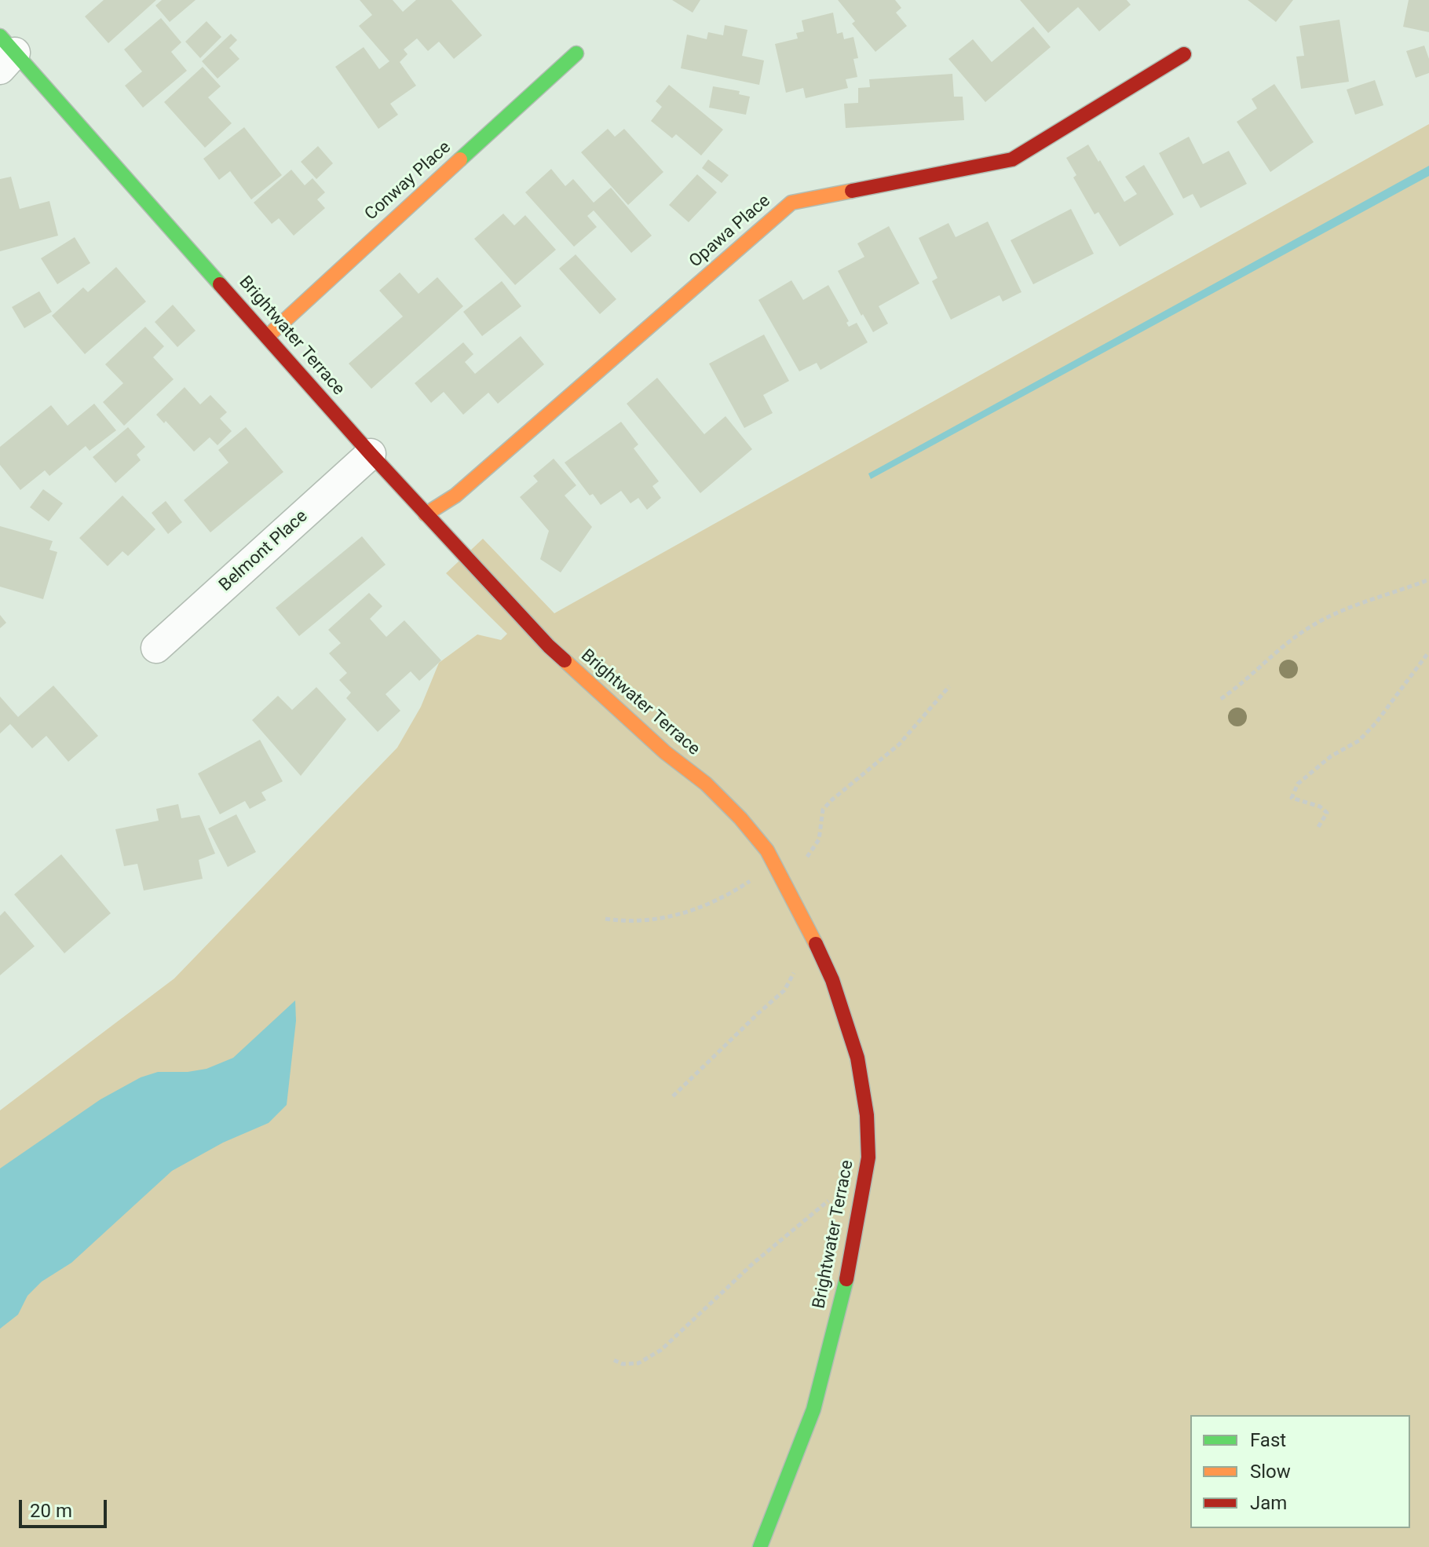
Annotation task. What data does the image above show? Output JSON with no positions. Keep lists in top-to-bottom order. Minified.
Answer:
{"streets":{"street":["Conway Place","Opawa Place","Brightwater Terrace","Belmont Place"]},"crossings":[["Conway Place","Brightwater Terrace"],["Opawa Place","Brightwater Terrace"],["Brightwater Terrace","Belmont Place"]],"legend":["Fast","Slow","Jam"],"scale_bar":"20 m"}
